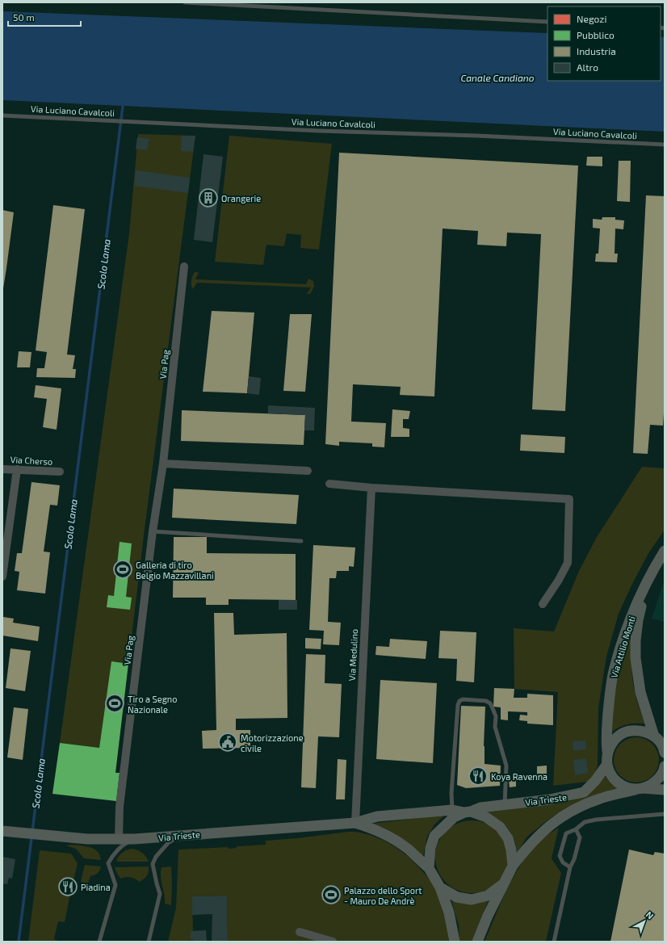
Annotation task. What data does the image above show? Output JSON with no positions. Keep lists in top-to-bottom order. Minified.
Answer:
{"streets":{"main road":["Via Attilio Monti","Via Trieste"],"street":["Via Pag","Via Cherso","Via Medulino"],"lane":["Via Luciano Cavalcoli"]},"crossings":[["Via Pag","Via Trieste"],["Via Attilio Monti","Via Trieste"],["Via Medulino","Via Trieste"]],"water":["Canale Candiano","Scolo Lama"],"places":{"building":["Orangerie"],"sports":["Galleria di tiro Belgio Mazzavillani","Tiro a Segno Nazionale","Palazzo dello Sport - Mauro De Andrè"],"public building":["Motorizzazione civile"],"restaurant":["Koya Ravenna","Piadina"]},"legend":["Negozi","Pubblico","Industria","Altro"],"scale_bar":"50 m","north":"top right"}
